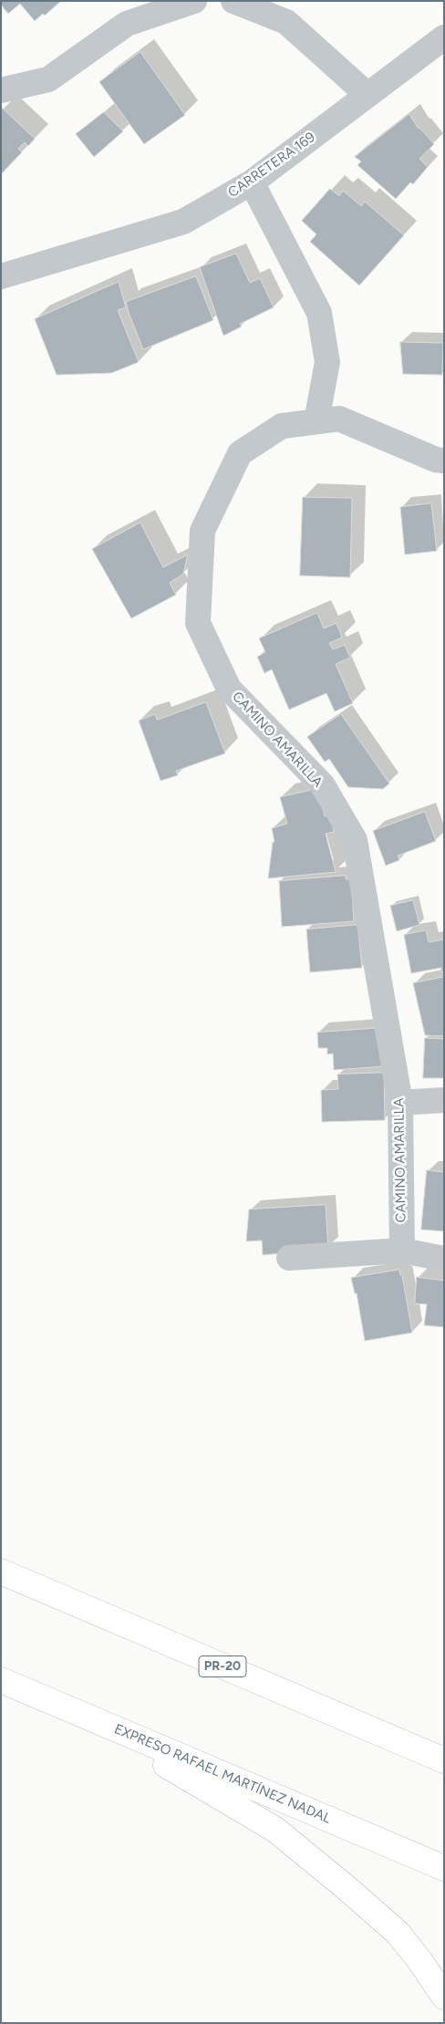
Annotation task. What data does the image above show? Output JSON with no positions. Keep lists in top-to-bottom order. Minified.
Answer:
{"streets":{"highway":["PR-20","EXPRESO RAFAEL MARTÍNEZ NADAL"],"street":["CARRETERA 169","CAMINO AMARILLA"]}}
